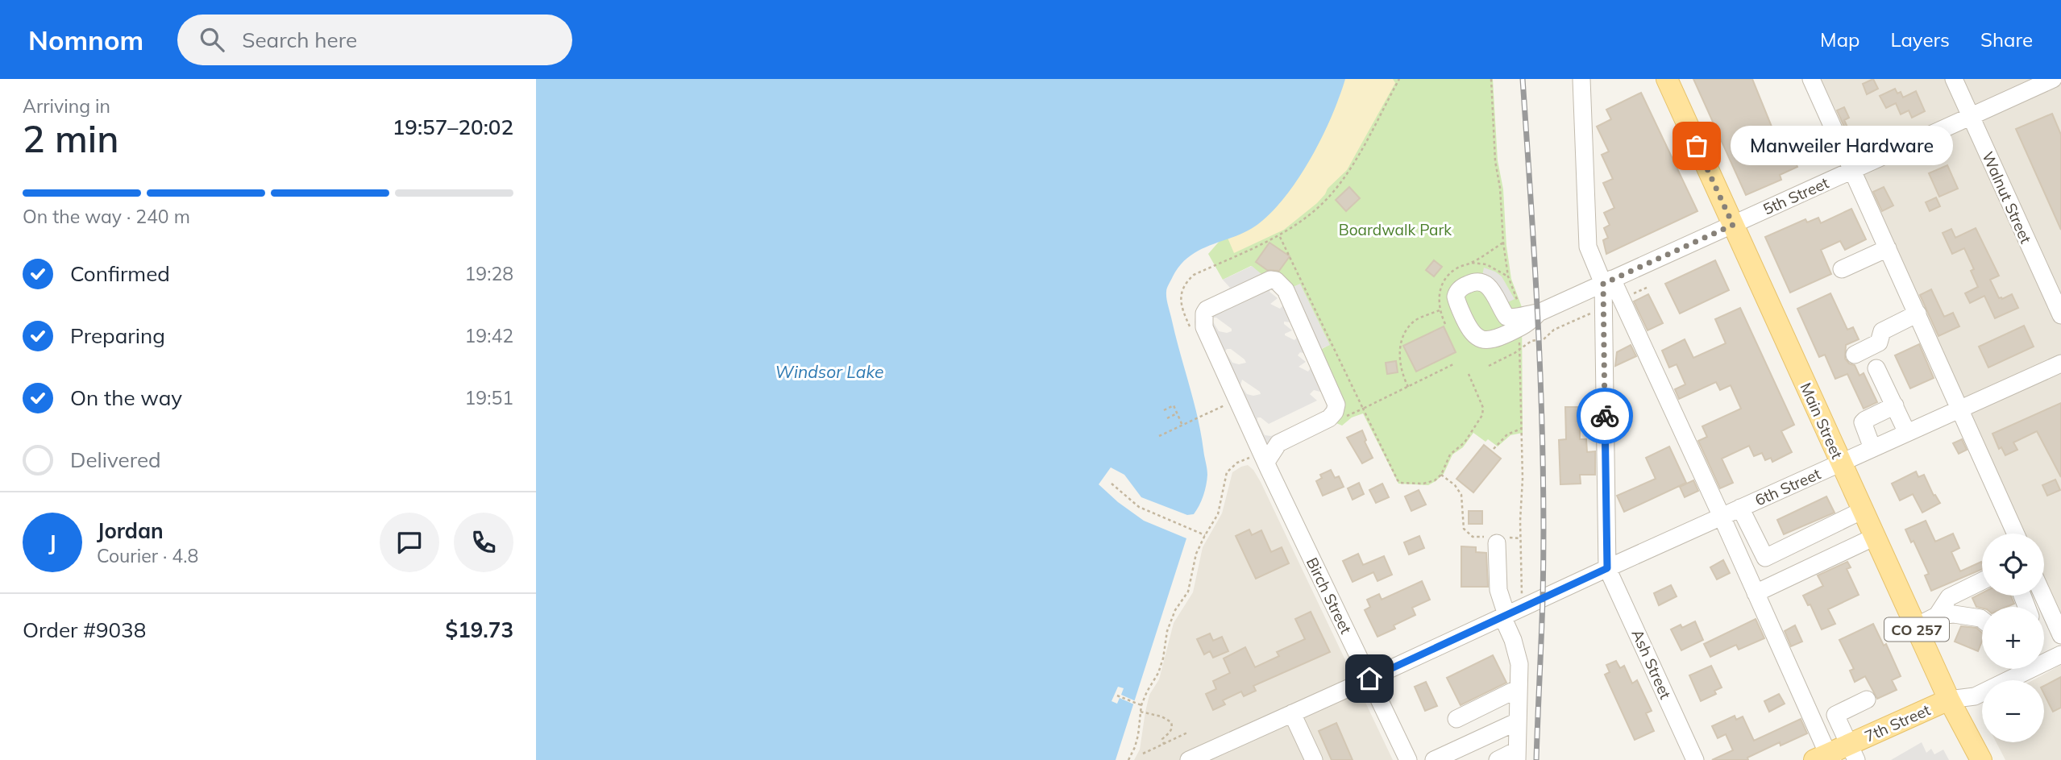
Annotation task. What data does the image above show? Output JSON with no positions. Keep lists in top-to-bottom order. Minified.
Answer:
{"streets":{"main road":["Main Street","CO 257","7th Street"],"street":["5th Street","Walnut Street","6th Street","Birch Street","Ash Street"]},"crossings":[["5th Street","Walnut Street"],["5th Street","Main Street"],["Main Street","6th Street"],["Main Street","7th Street"],["6th Street","Birch Street"],["6th Street","Ash Street"]],"water":["Windsor Lake"],"parks":["Boardwalk Park"],"places":["Manweiler Hardware"],"page":{"header":"Nomnom","search":"Search here","nav":["Map","Layers","Share"],"heading":["2 min","Arriving in","19:57–20:02"],"panel":["Jordan","Courier · 4.8","Order #9038","$19.73"],"bubble":"Manweiler Hardware","bar":"On the way · 240 m","list":[["Confirmed","19:28"],["Preparing","19:42"],["On the way","19:51"],"Delivered"],"round":"J","map_buttons":["+","−"]}}
